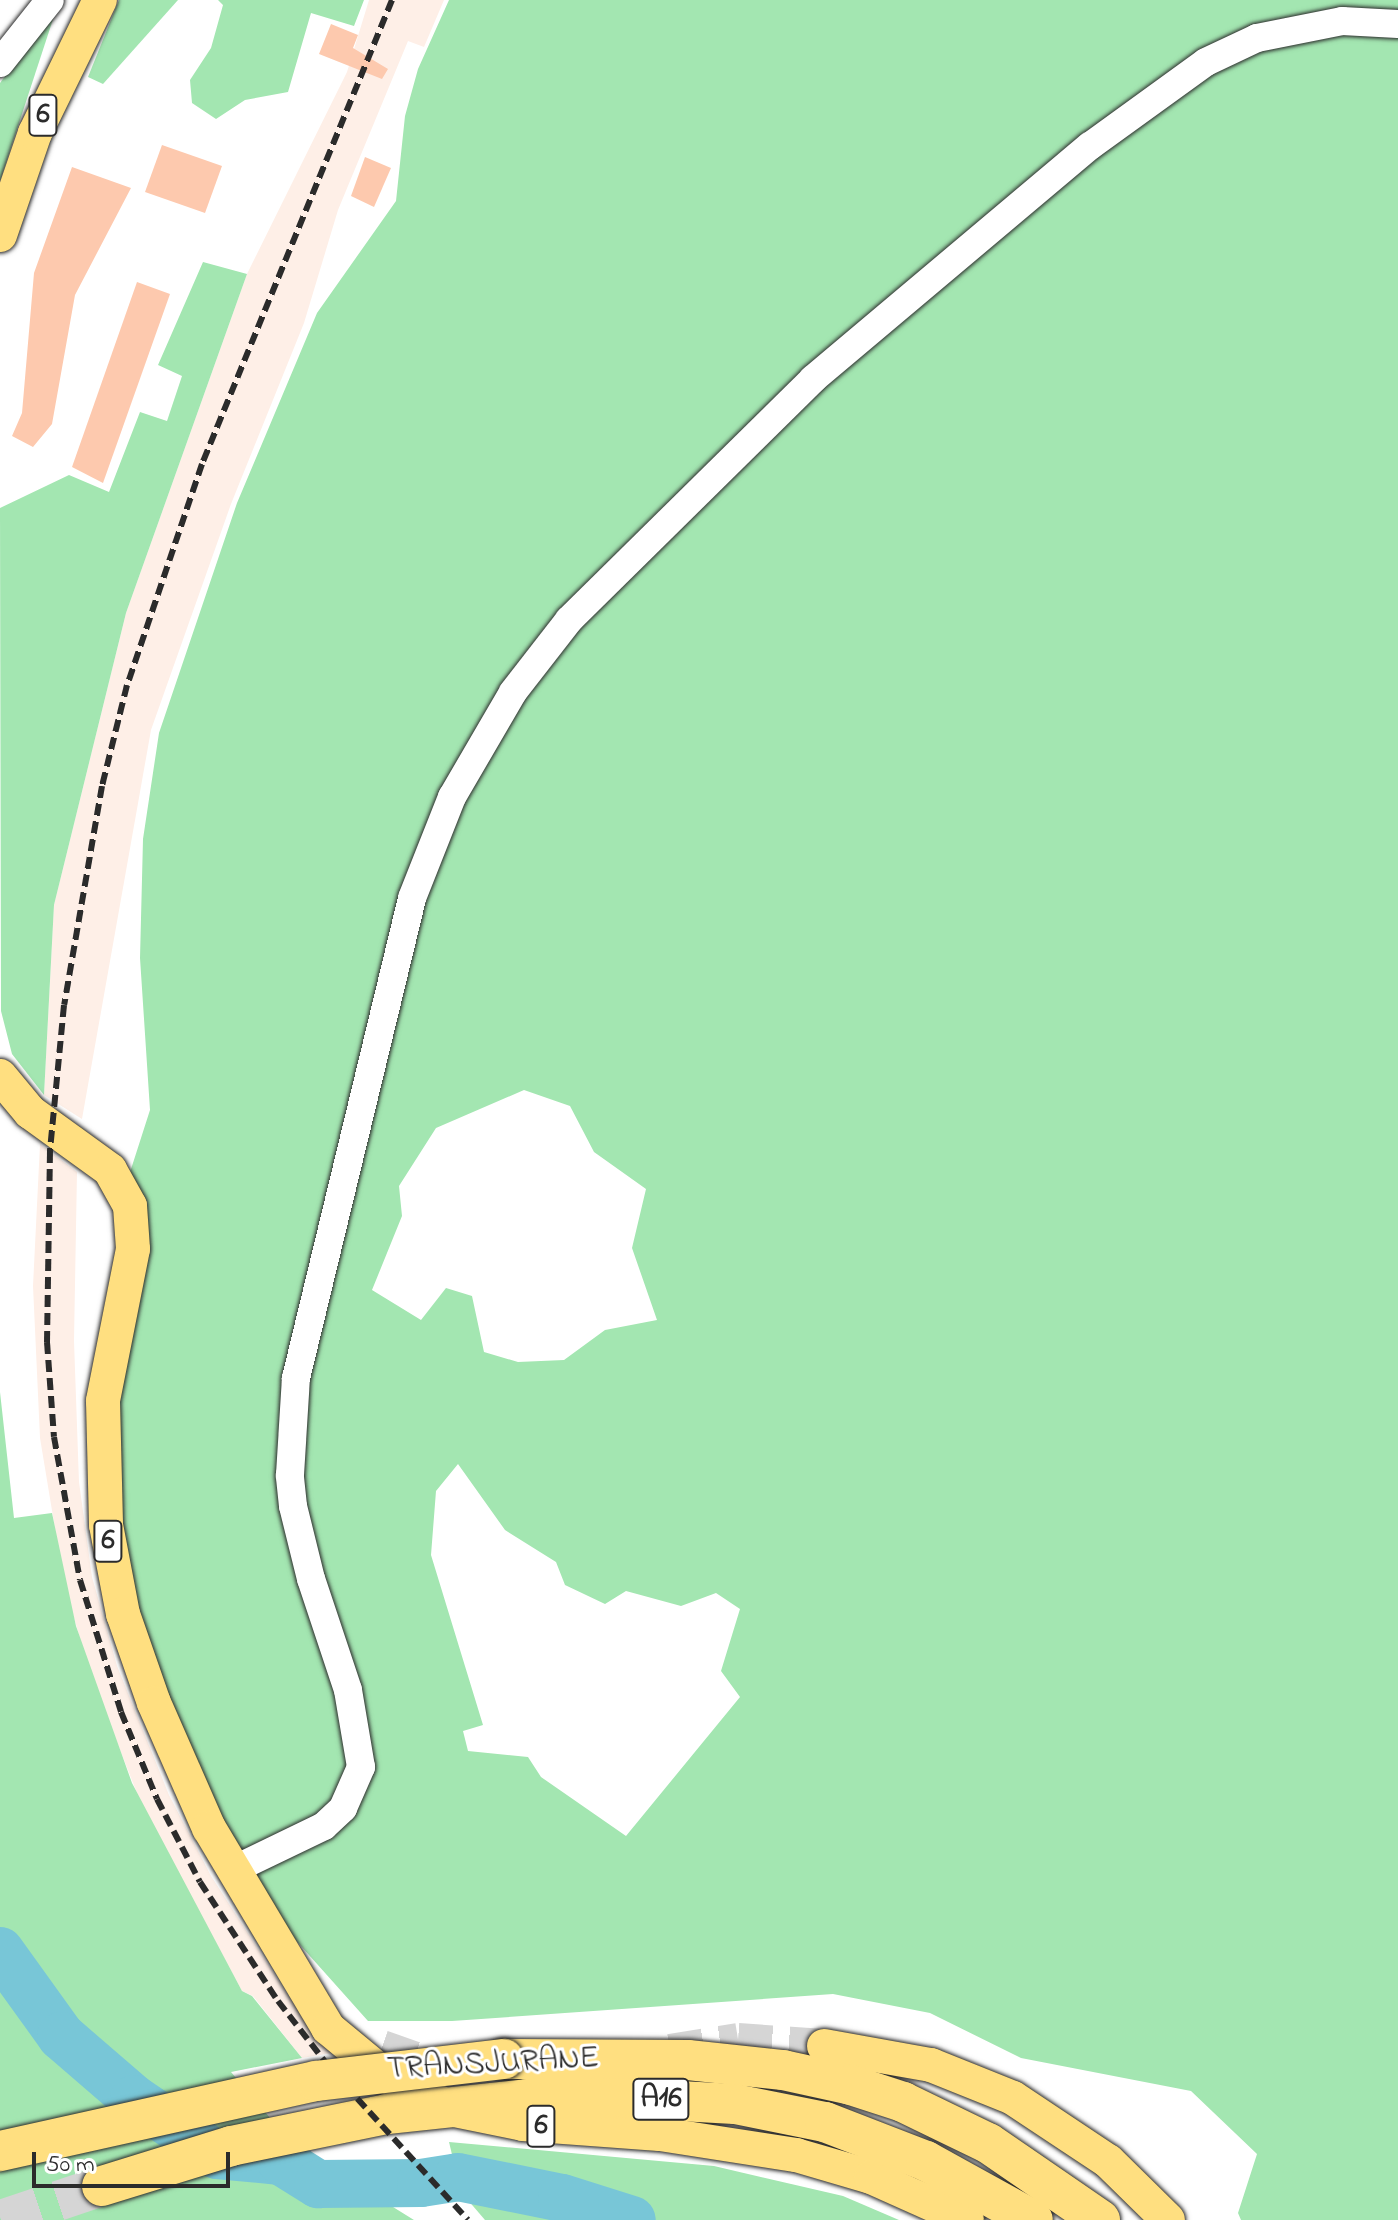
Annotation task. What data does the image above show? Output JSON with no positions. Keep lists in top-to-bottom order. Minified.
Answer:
{"streets":{"highway":["TRANSJURANE","A16"],"main road":["6"]},"scale_bar":"50 m"}
